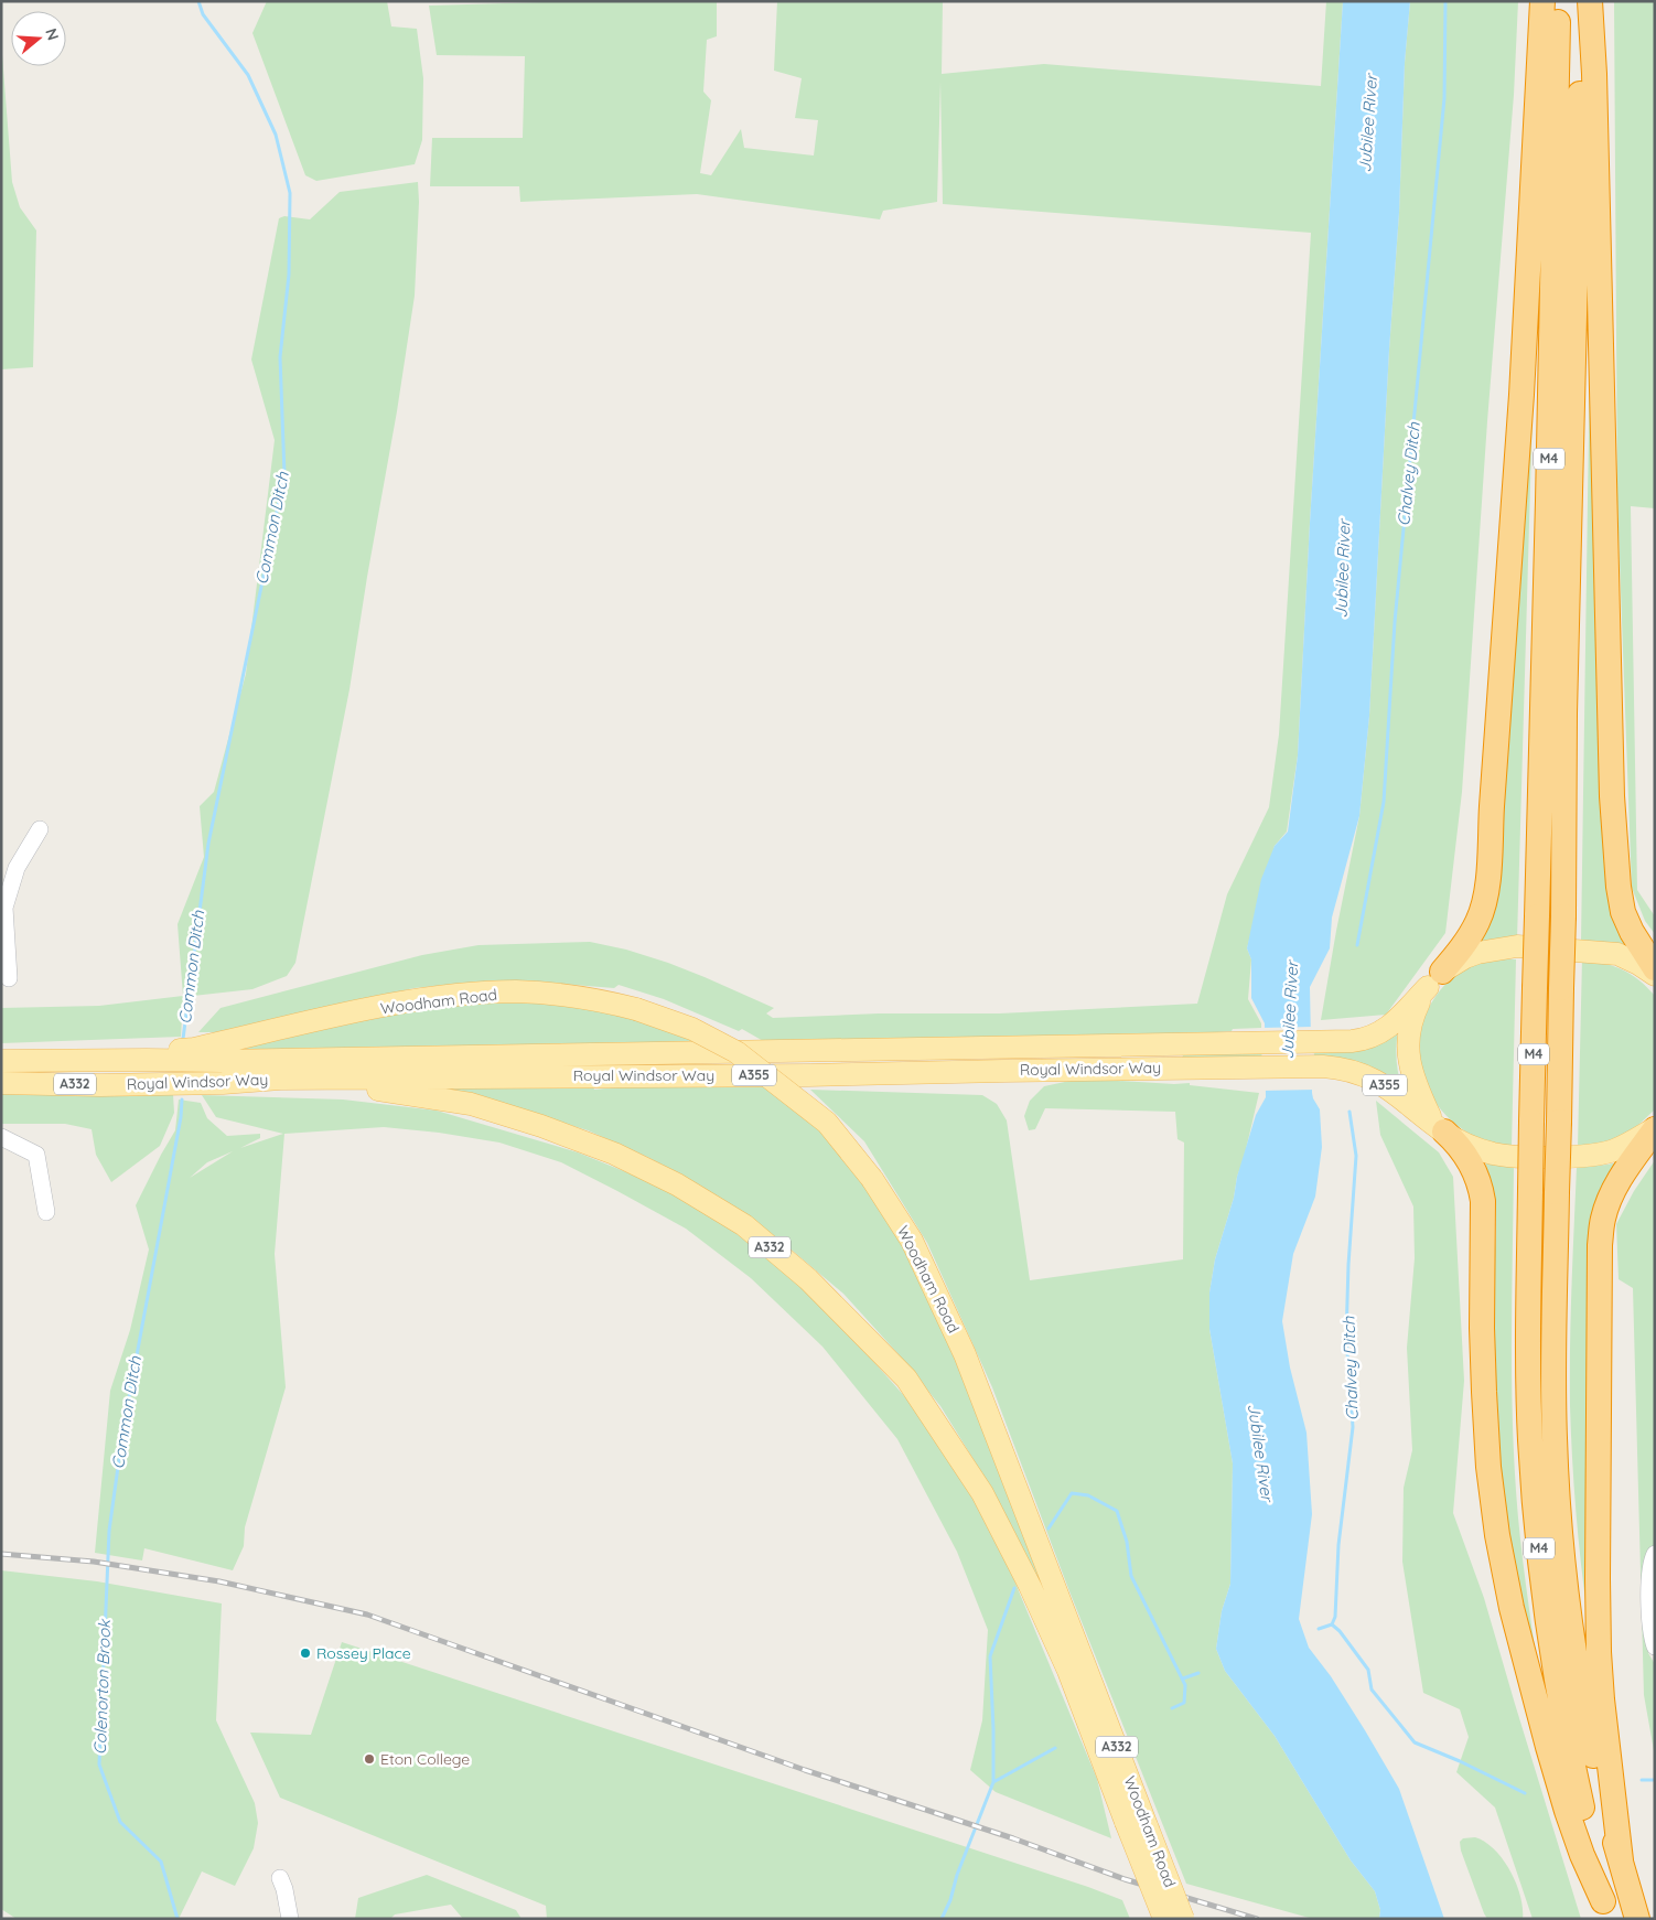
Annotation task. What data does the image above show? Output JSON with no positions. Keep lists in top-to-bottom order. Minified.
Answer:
{"streets":{"highway":["M4"],"main road":["Woodham Road","Royal Windsor Way","A355","A332"]},"crossings":[["M4","Royal Windsor Way"],["Woodham Road","Royal Windsor Way"]],"water":["Jubilee River","Chalvey Ditch","Common Ditch","Colenorton Brook"],"places":["Rossey Place","Eton College"],"north":"right"}
